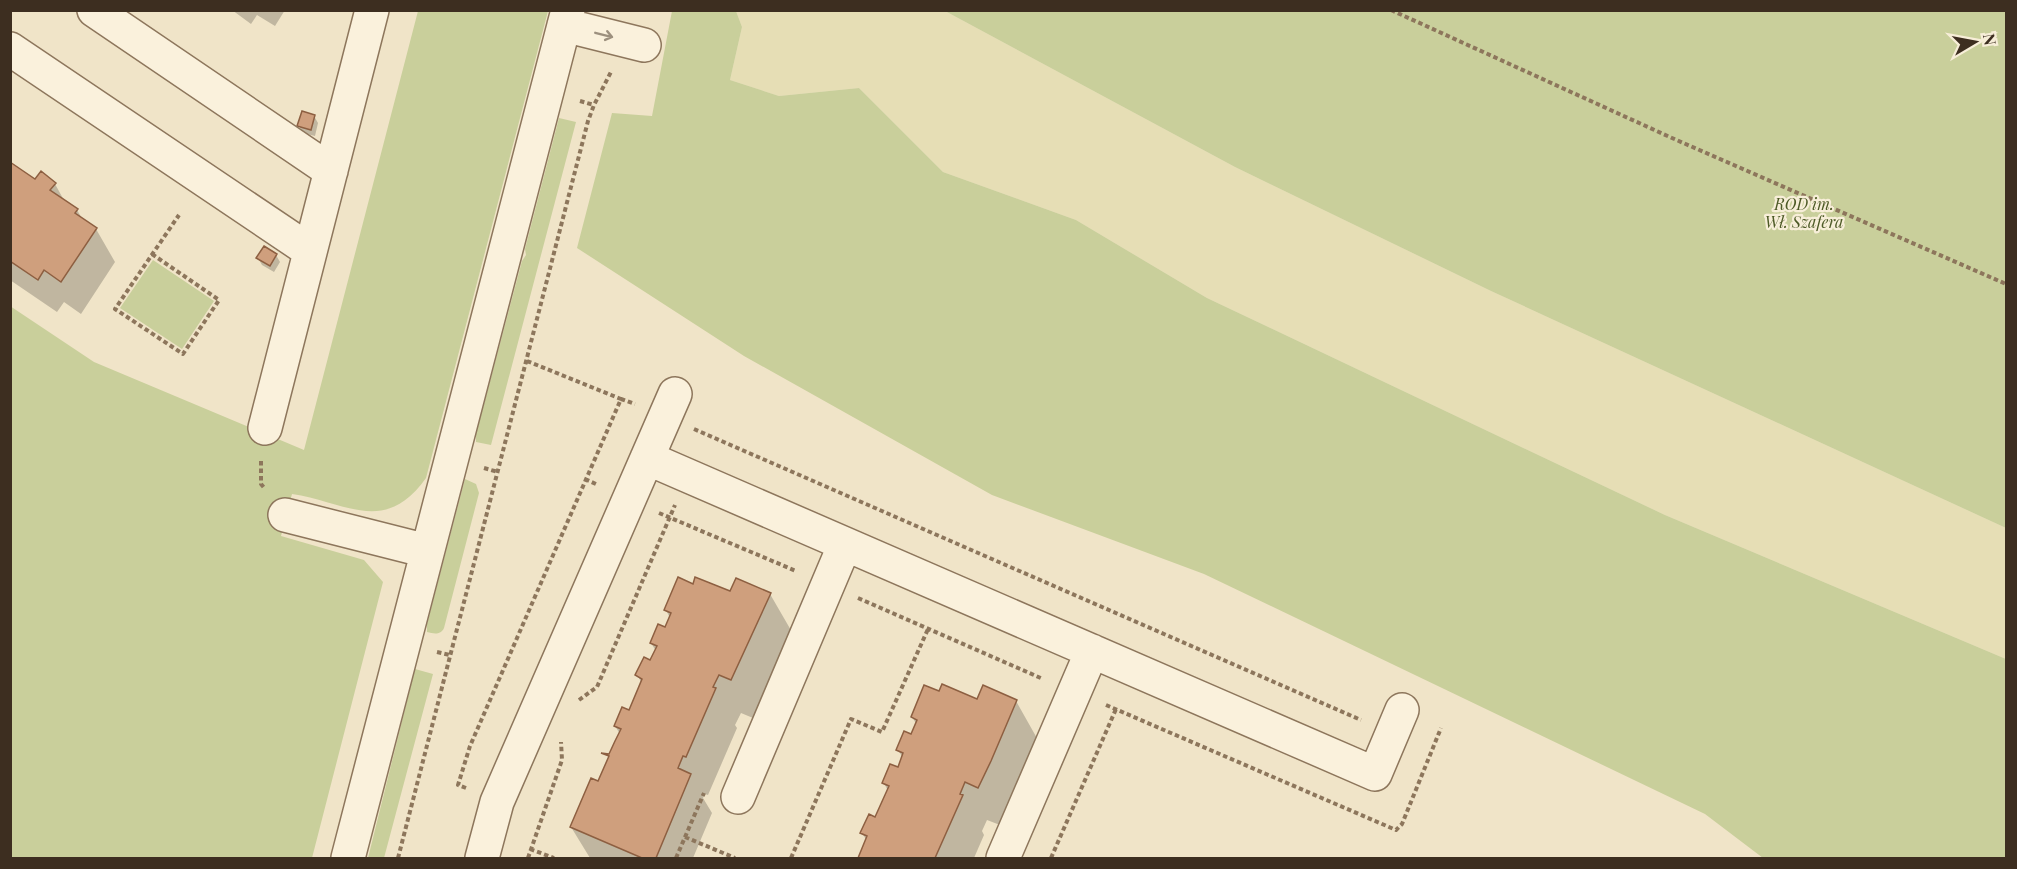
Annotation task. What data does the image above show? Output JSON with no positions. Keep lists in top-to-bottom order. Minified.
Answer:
{"parks":["ROD im. Wł. Szafera"],"north":"right"}
